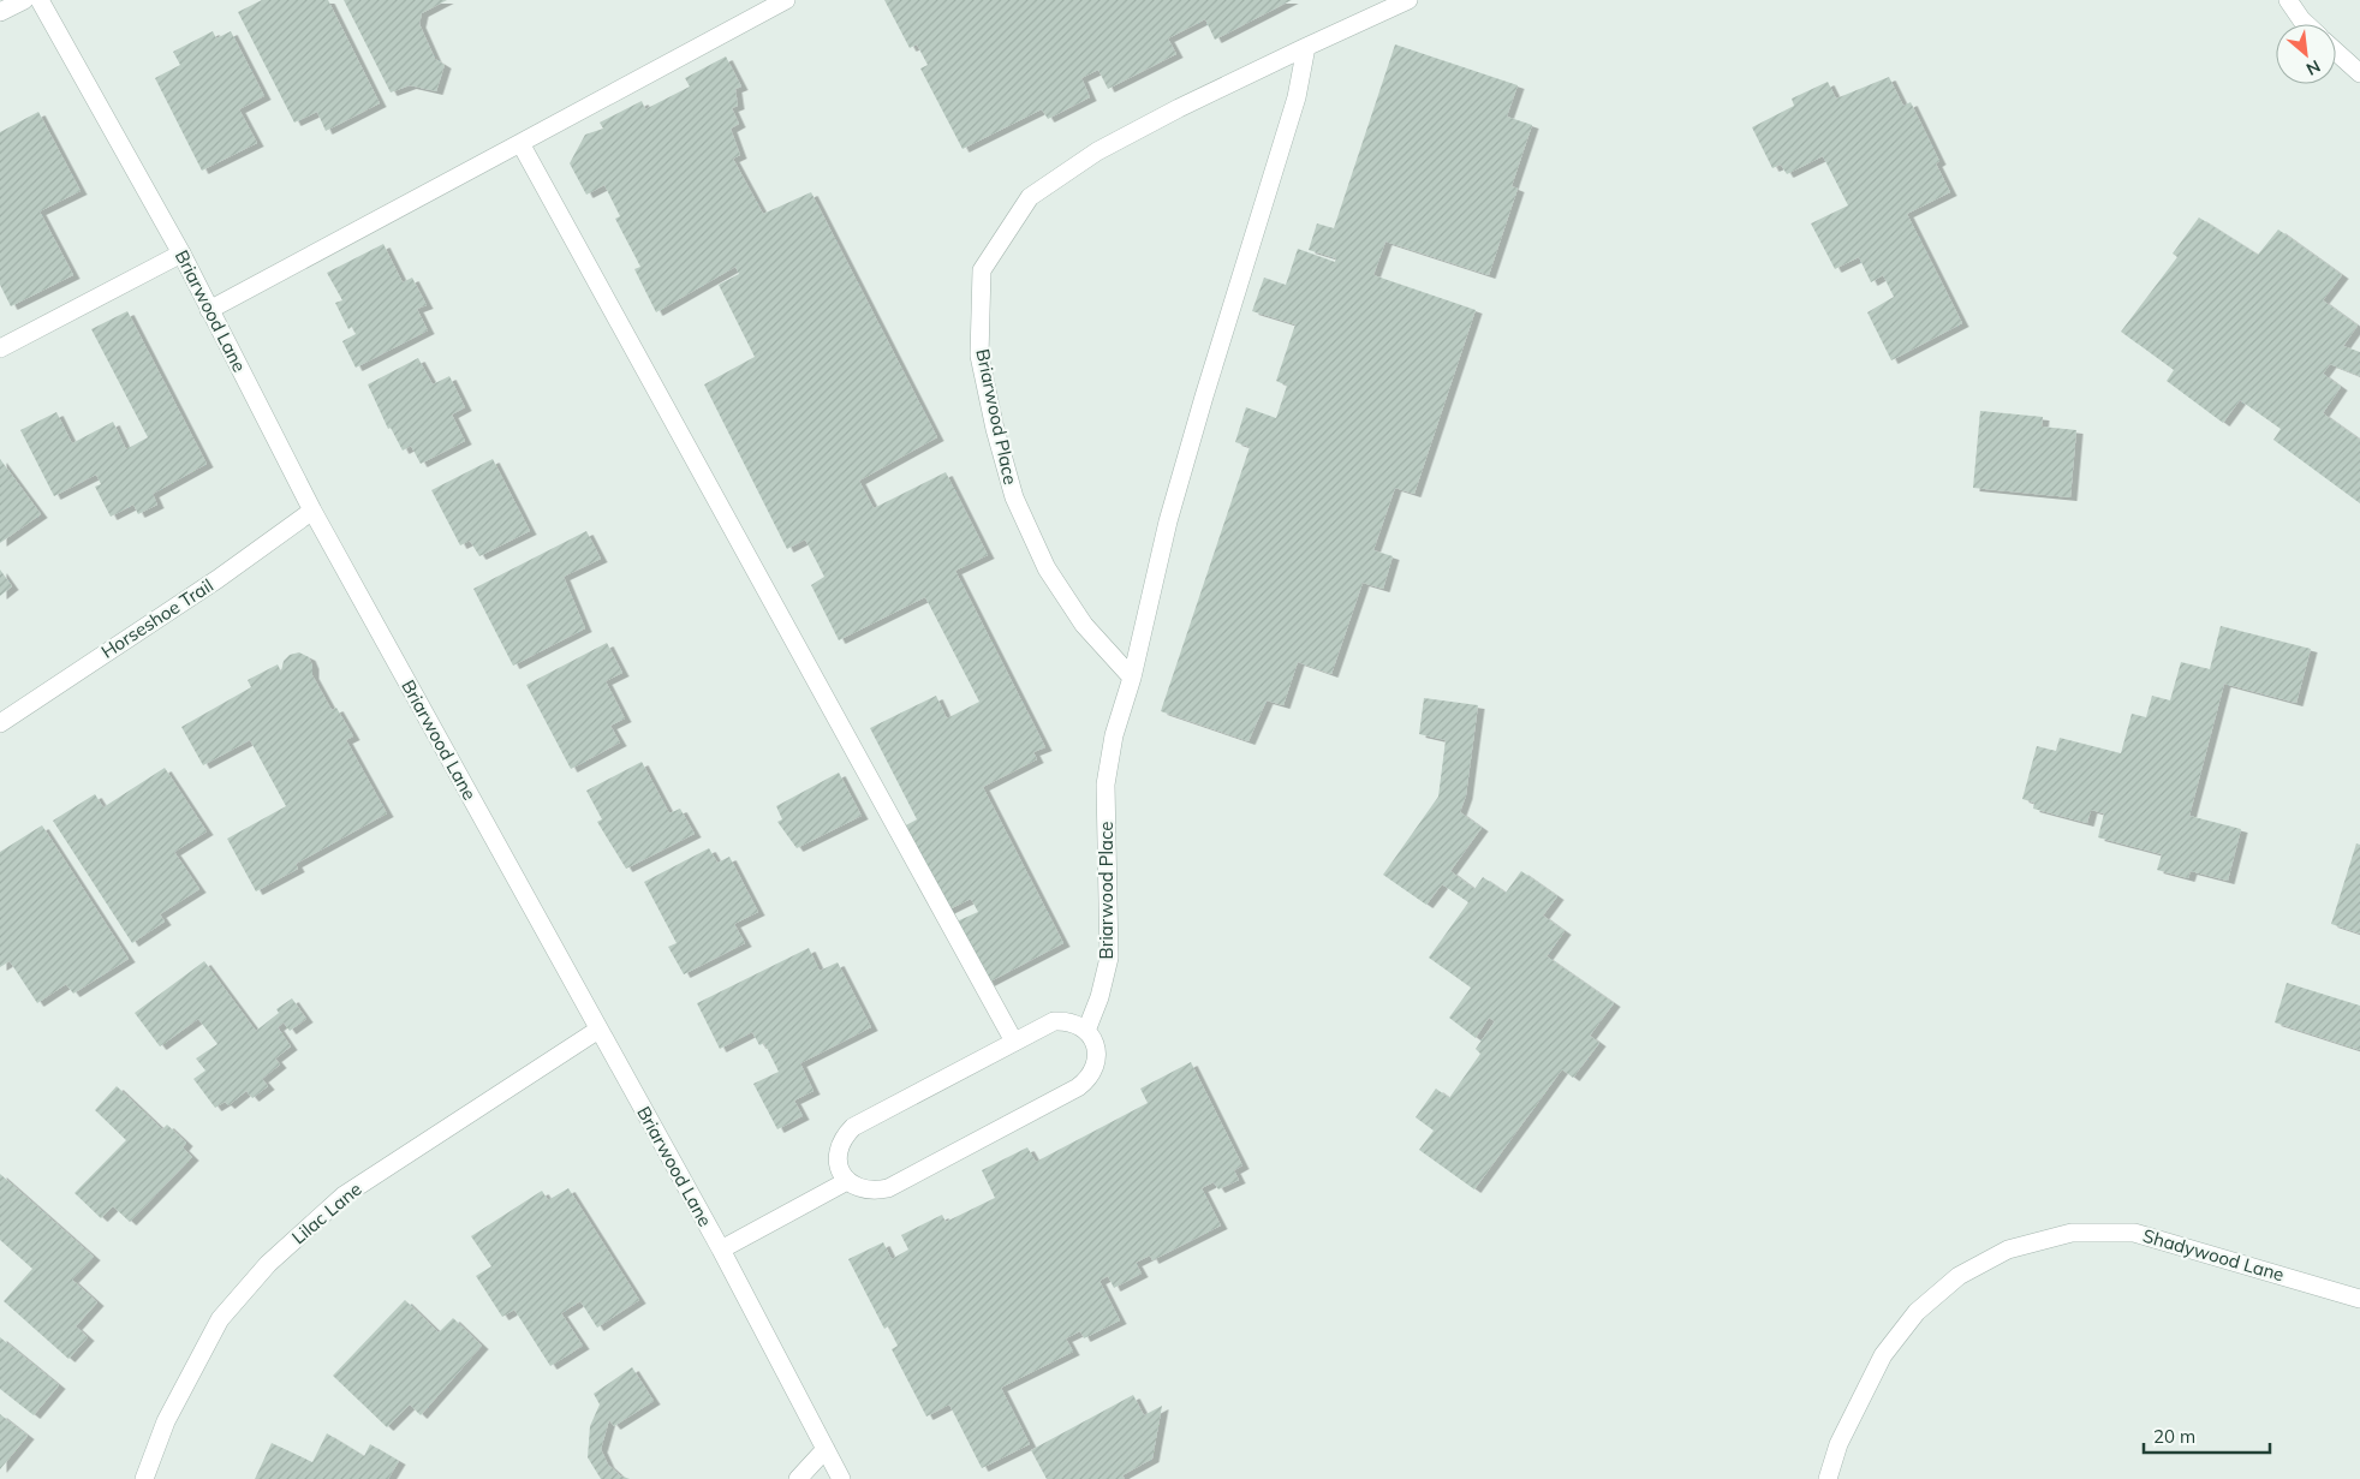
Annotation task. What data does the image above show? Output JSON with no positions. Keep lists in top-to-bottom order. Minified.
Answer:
{"streets":{"street":["Briarwood Lane","Briarwood Place","Horseshoe Trail","Lilac Lane","Shadywood Lane"]},"crossings":[["Briarwood Lane","Horseshoe Trail"],["Briarwood Lane","Lilac Lane"]],"scale_bar":"20 m","north":"bottom right"}
